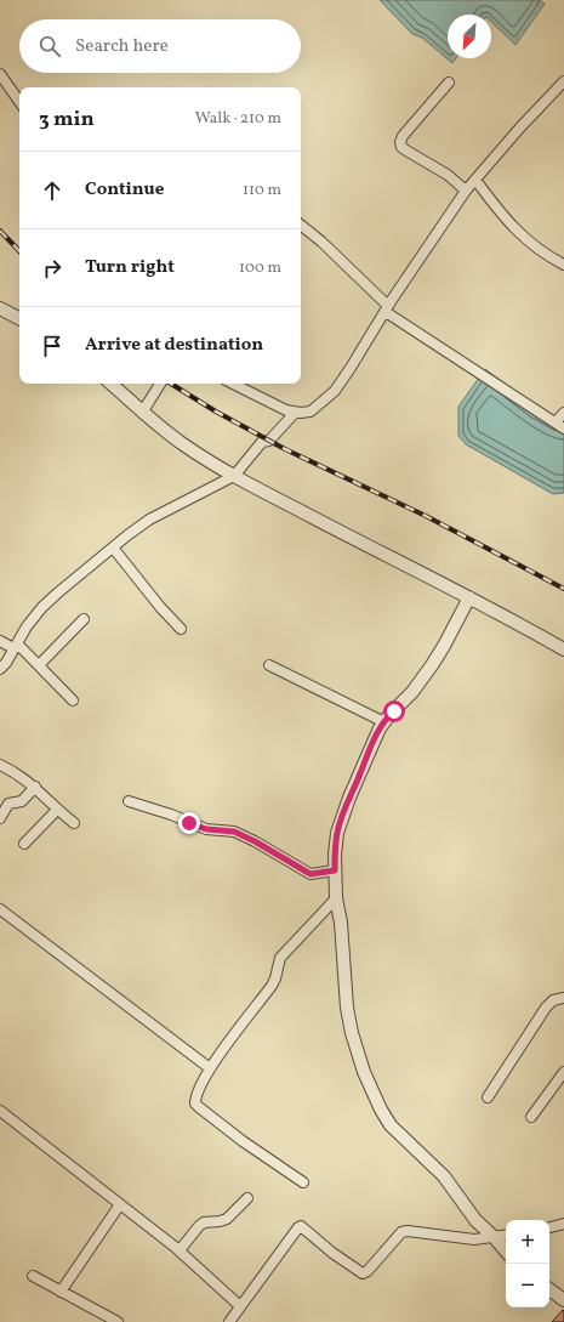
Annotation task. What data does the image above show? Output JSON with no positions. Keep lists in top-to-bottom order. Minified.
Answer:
{"north":"bottom left","page":{"search":"Search here","heading":["3 min","Walk · 210 m"],"list":[["Continue","110 m"],["Turn right","100 m"],"Arrive at destination"],"map_buttons":["+","−"]}}
